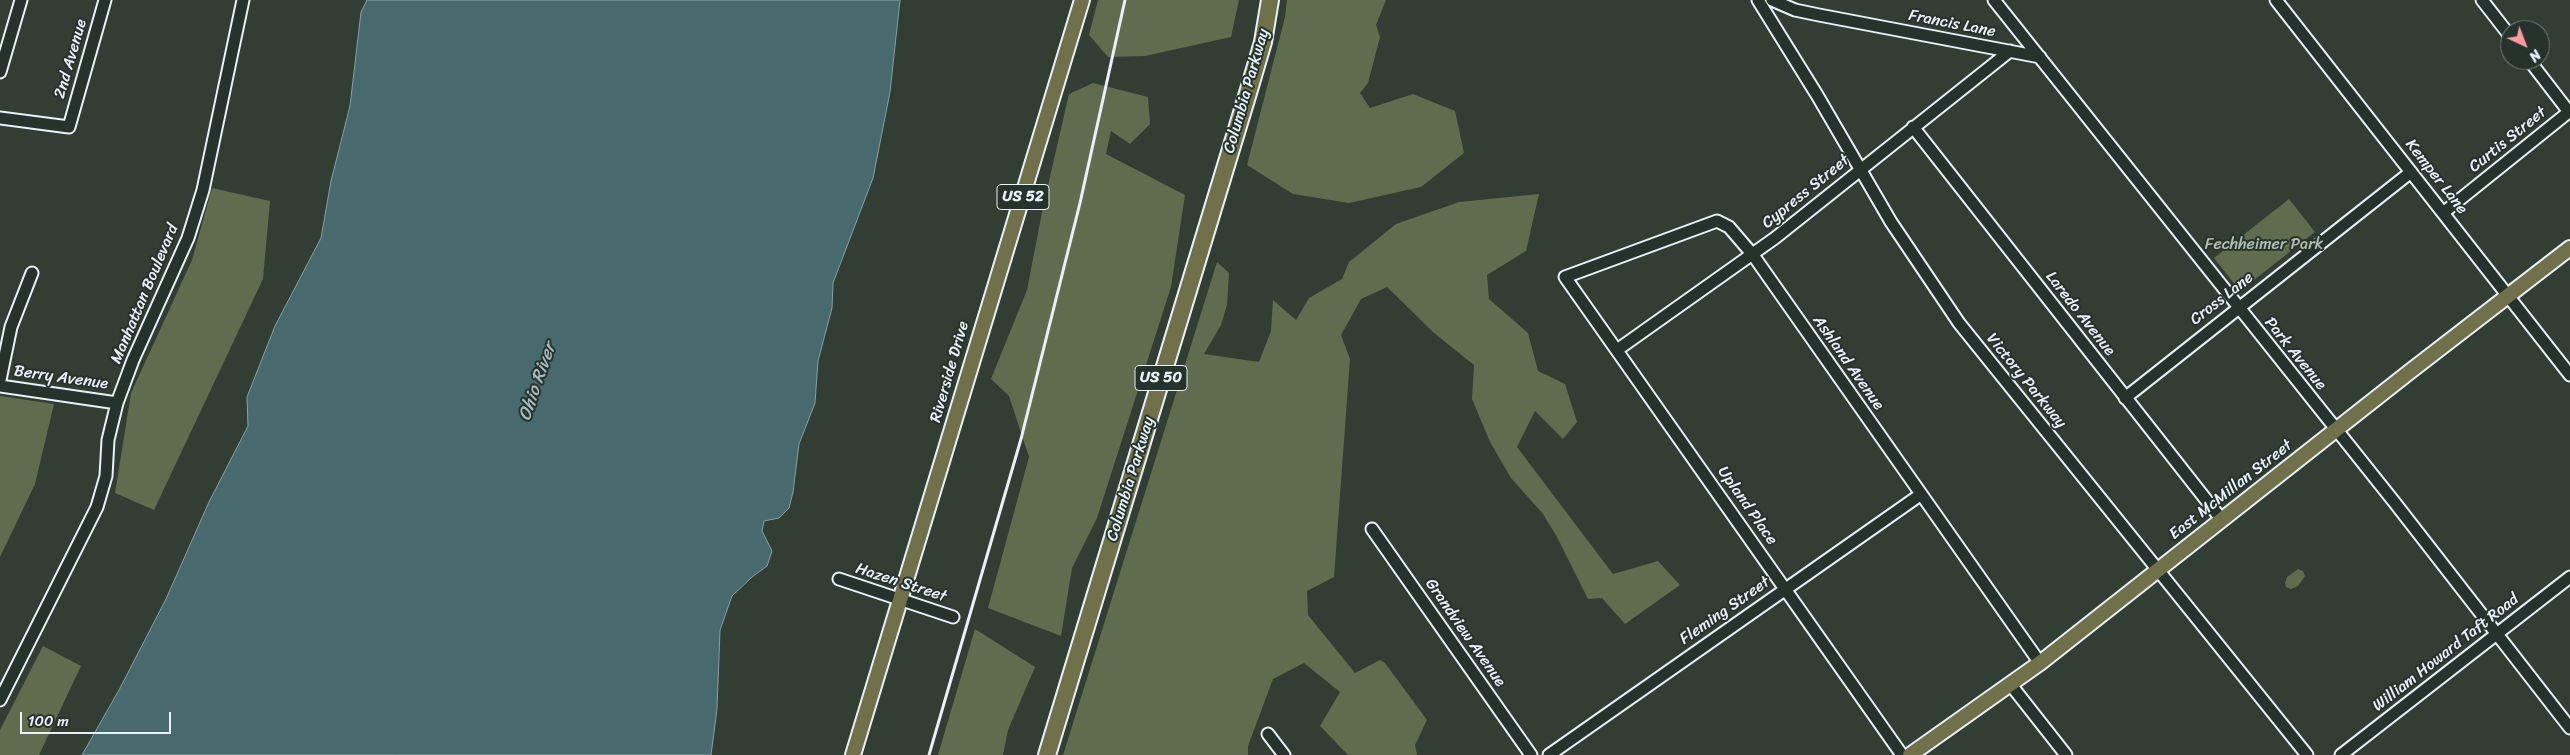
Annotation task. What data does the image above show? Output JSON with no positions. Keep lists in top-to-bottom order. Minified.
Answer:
{"streets":{"highway":["Columbia Parkway","US 50"],"main road":["US 52","Riverside Drive","East McMillan Street"],"street":["Francis Lane","2nd Avenue","Curtis Street","Kemper Lane","Cypress Street","Manhattan Boulevard","Cross Lane","Laredo Avenue","Park Avenue","Ashland Avenue","Berry Avenue","Victory Parkway","Upland Place","Hazen Street","Fleming Street","Grandview Avenue","William Howard Taft Road"]},"crossings":[["Francis Lane","Cypress Street"],["Francis Lane","Park Avenue"],["Curtis Street","Kemper Lane"],["Kemper Lane","Cross Lane"],["Kemper Lane","East McMillan Street"],["Cypress Street","Laredo Avenue"],["Cypress Street","Ashland Avenue"],["Cypress Street","Victory Parkway"],["Cypress Street","Upland Place"],["Manhattan Boulevard","Berry Avenue"],["Cross Lane","Laredo Avenue"],["Cross Lane","Park Avenue"],["Laredo Avenue","East McMillan Street"],["Park Avenue","East McMillan Street"],["Park Avenue","William Howard Taft Road"],["Ashland Avenue","East McMillan Street"],["Ashland Avenue","Upland Place"],["Ashland Avenue","Fleming Street"],["Riverside Drive","Hazen Street"],["Victory Parkway","East McMillan Street"],["Upland Place","Fleming Street"]],"water":["Ohio River"],"parks":["Fechheimer Park"],"scale_bar":"100 m","north":"bottom right"}
